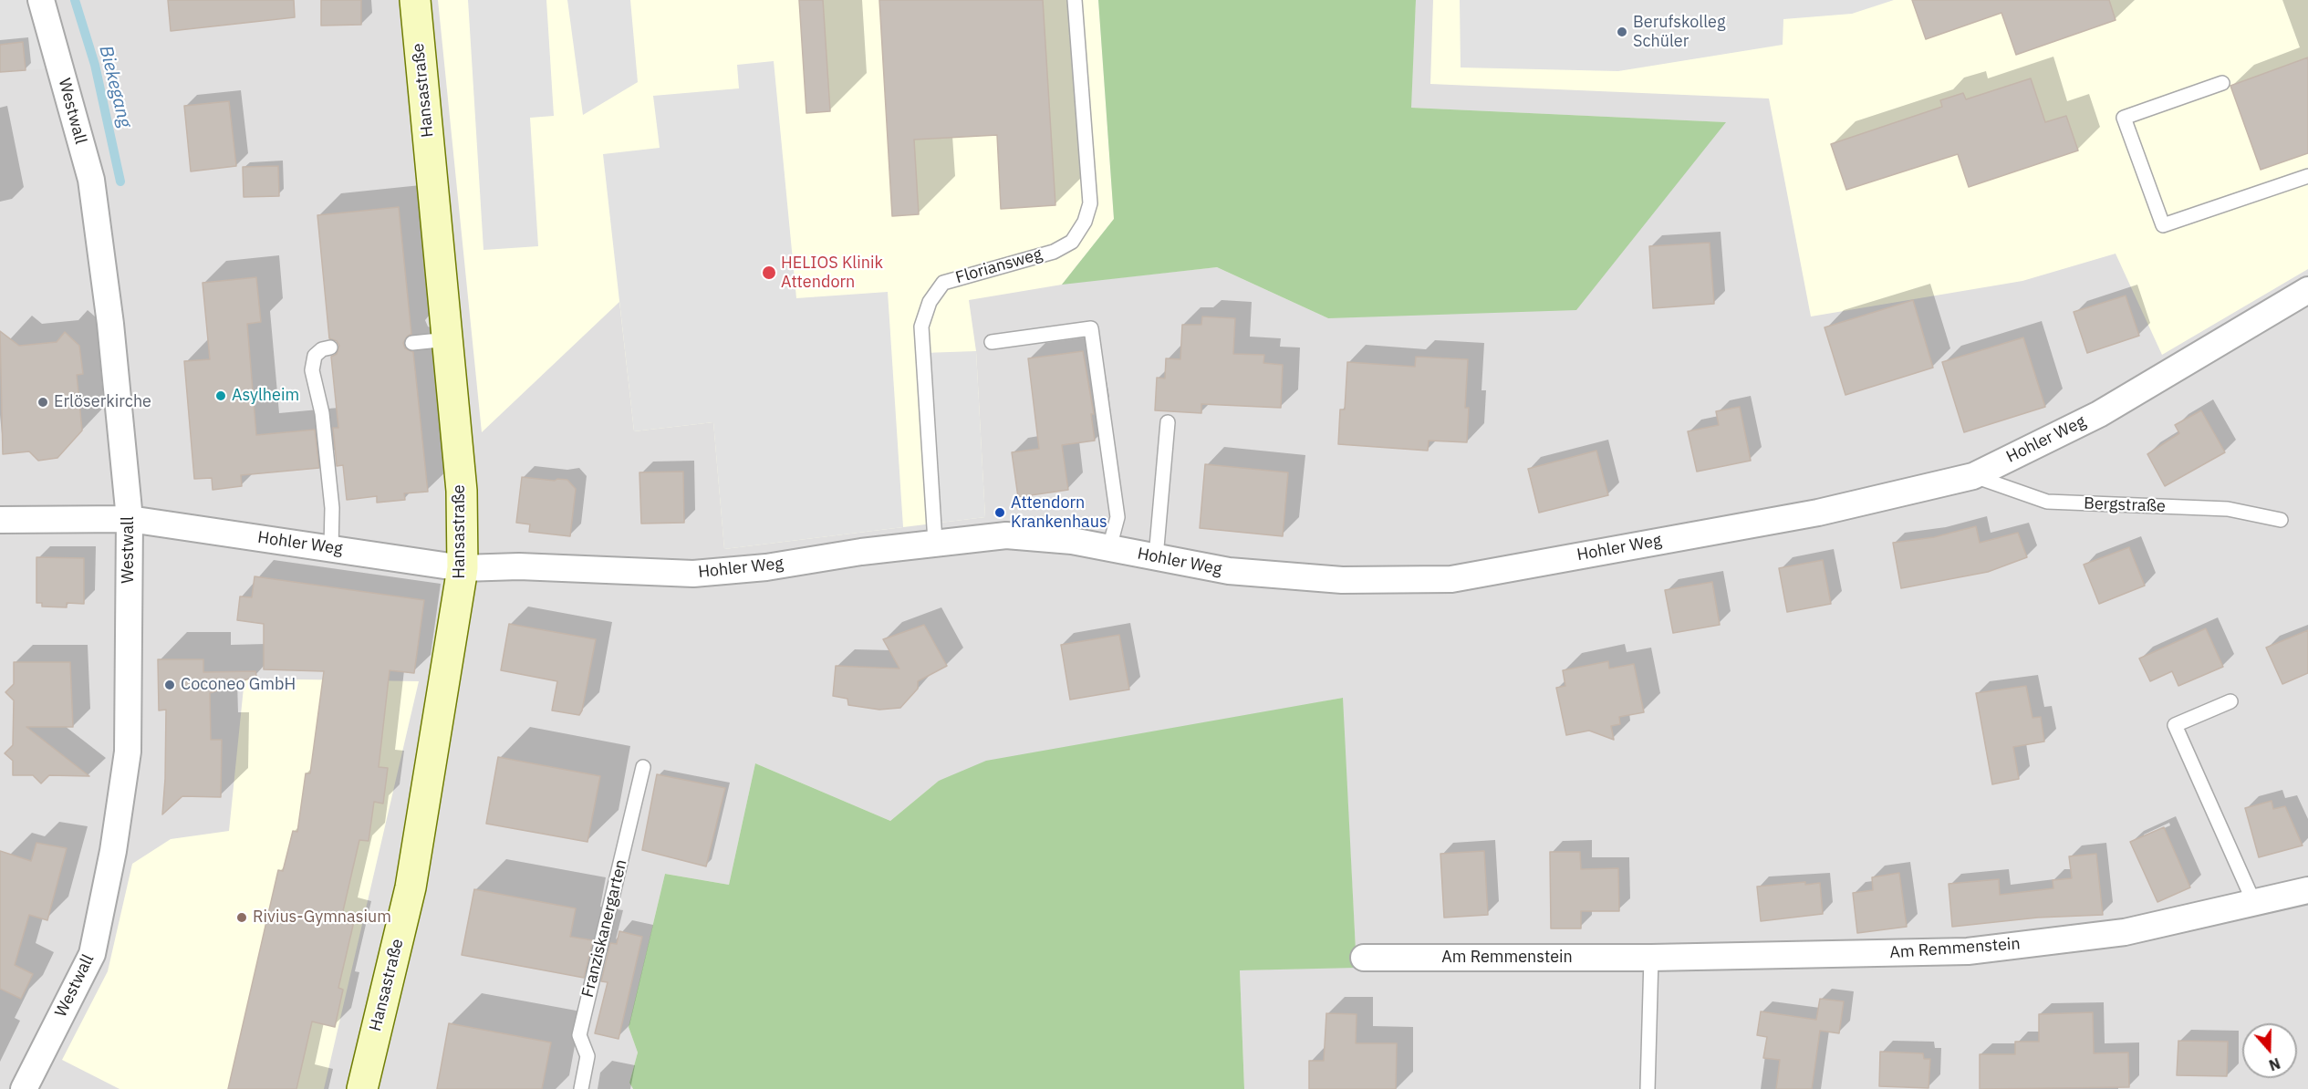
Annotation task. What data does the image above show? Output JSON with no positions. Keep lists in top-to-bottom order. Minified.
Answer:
{"streets":{"main road":["Hansastraße"],"street":["Westwall","Hohler Weg","Am Remmenstein"],"lane":["Floriansweg","Bergstraße","Franziskanergarten"]},"crossings":[["Hansastraße","Hohler Weg"],["Westwall","Hohler Weg"],["Floriansweg","Hohler Weg"],["Hohler Weg","Bergstraße"]],"water":["Biekegang"],"places":["Berufskolleg Schüler","HELIOS Klinik Attendorn","Asylheim","Erlöserkirche","Attendorn Krankenhaus","Coconeo GmbH","Rivius-Gymnasium"],"north":"bottom"}
